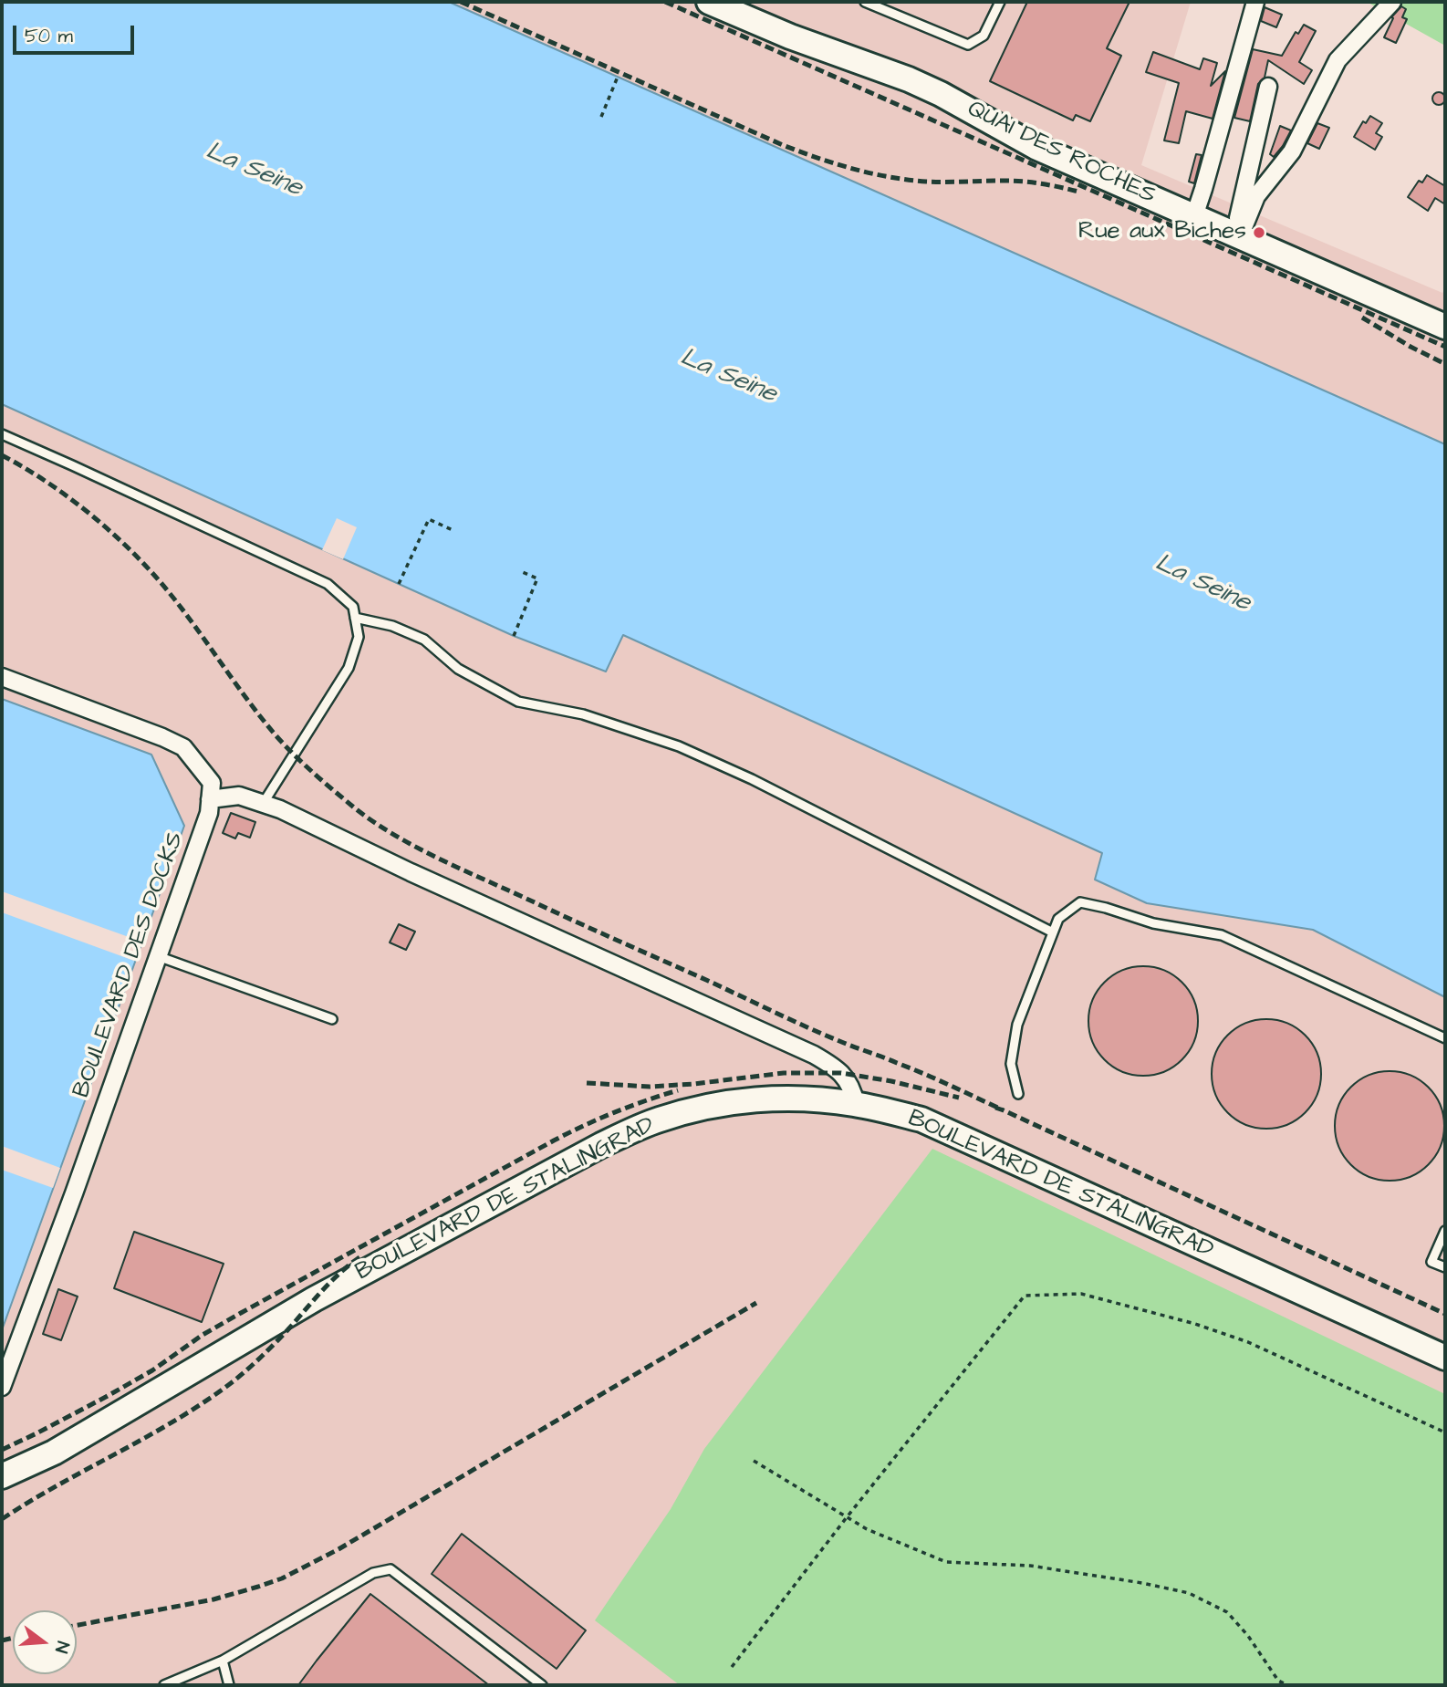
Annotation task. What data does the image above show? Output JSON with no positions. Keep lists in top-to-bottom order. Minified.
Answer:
{"streets":{"street":["QUAI DES ROCHES","BOULEVARD DES DOCKS","BOULEVARD DE STALINGRAD"]},"water":["La Seine"],"places":["Rue aux Biches"],"scale_bar":"50 m","north":"right"}
